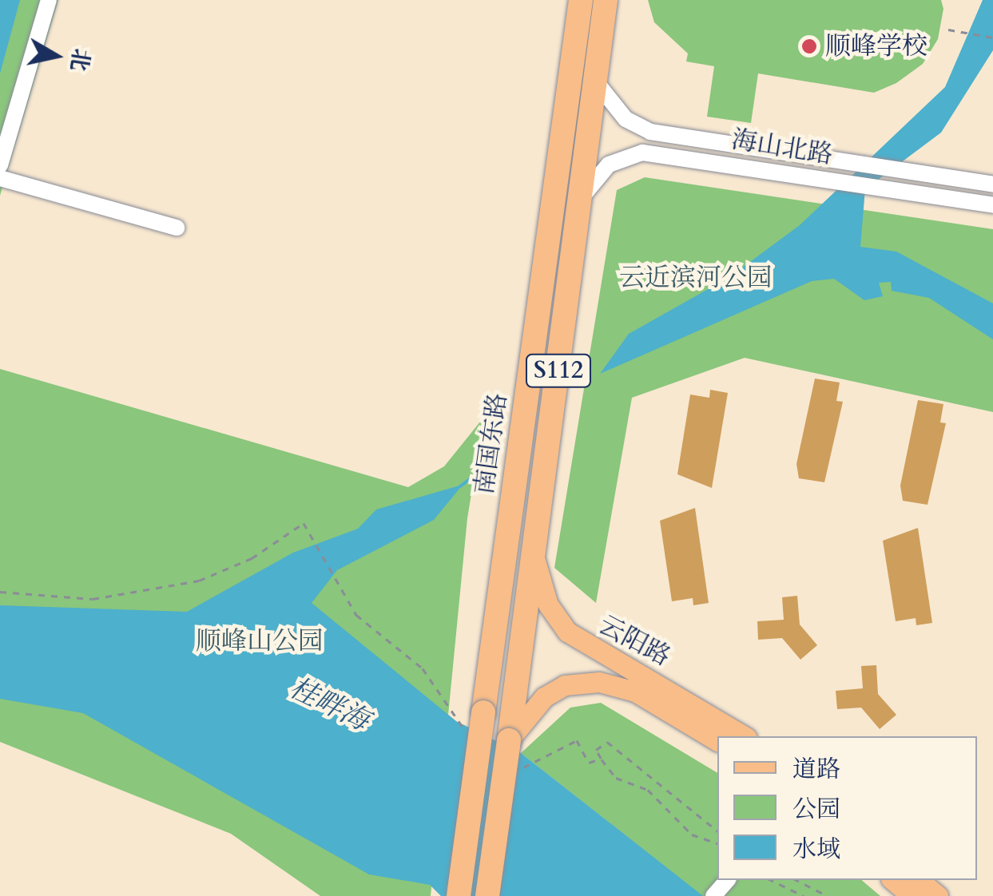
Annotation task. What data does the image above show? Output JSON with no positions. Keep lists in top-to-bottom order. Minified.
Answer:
{"streets":{"highway":["S112","南国东路"],"main road":["云阳路"],"street":["海山北路"]},"crossings":[["海山北路","S112"],["S112","云阳路"]],"water":["桂畔海"],"parks":["云近滨河公园","顺峰山公园"],"places":["顺峰学校"],"legend":["道路","公园","水域"],"north":"right"}
